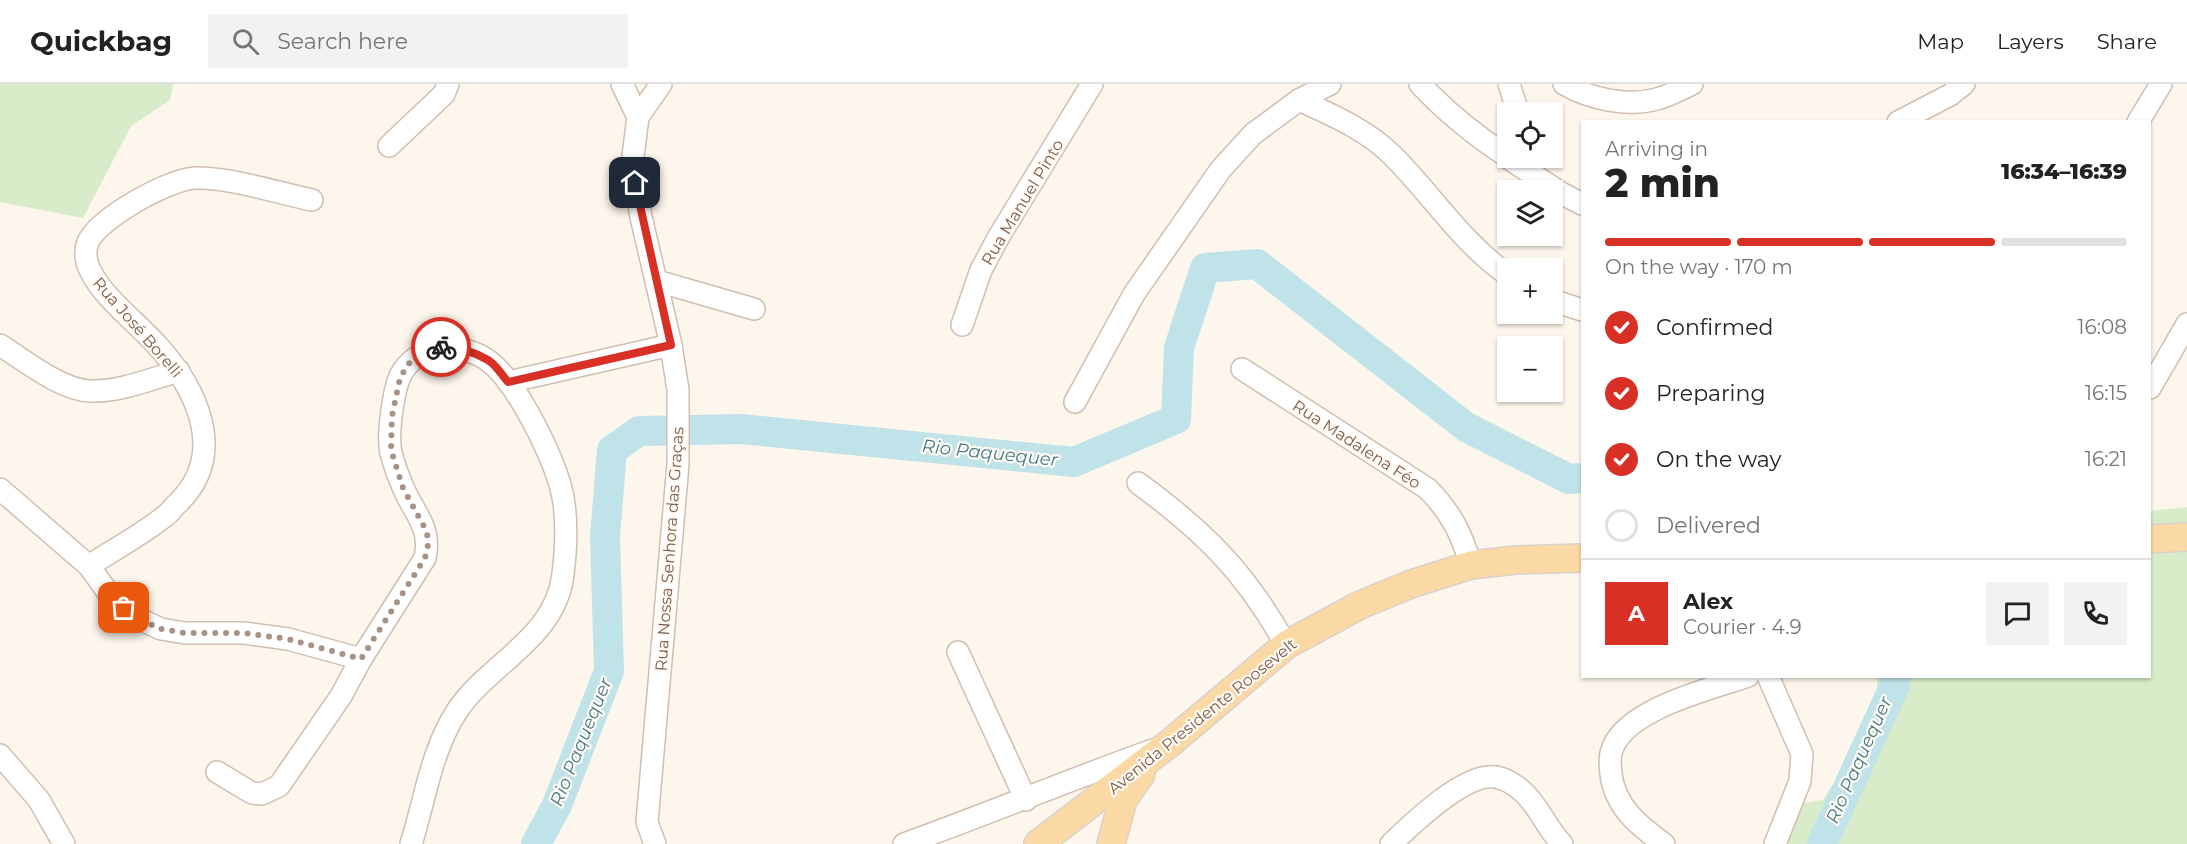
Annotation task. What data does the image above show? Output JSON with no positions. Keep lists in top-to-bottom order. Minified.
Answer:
{"streets":{"main road":["Avenida Presidente Roosevelt"],"street":["Rua Manuel Pinto","Rua José Borelli","Rua Madalena Féo","Rua Nossa Senhora das Graças"]},"crossings":[["Rua Madalena Féo","Avenida Presidente Roosevelt"]],"water":["Rio Paquequer"],"page":{"header":"Quickbag","search":"Search here","nav":["Map","Layers","Share"],"map_buttons":["+","−"],"heading":["2 min","Arriving in","16:34–16:39"],"panel":["Alex","Courier · 4.9"],"bar":"On the way · 170 m","list":[["Confirmed","16:08"],["Preparing","16:15"],["On the way","16:21"],"Delivered"],"round":"A"}}
